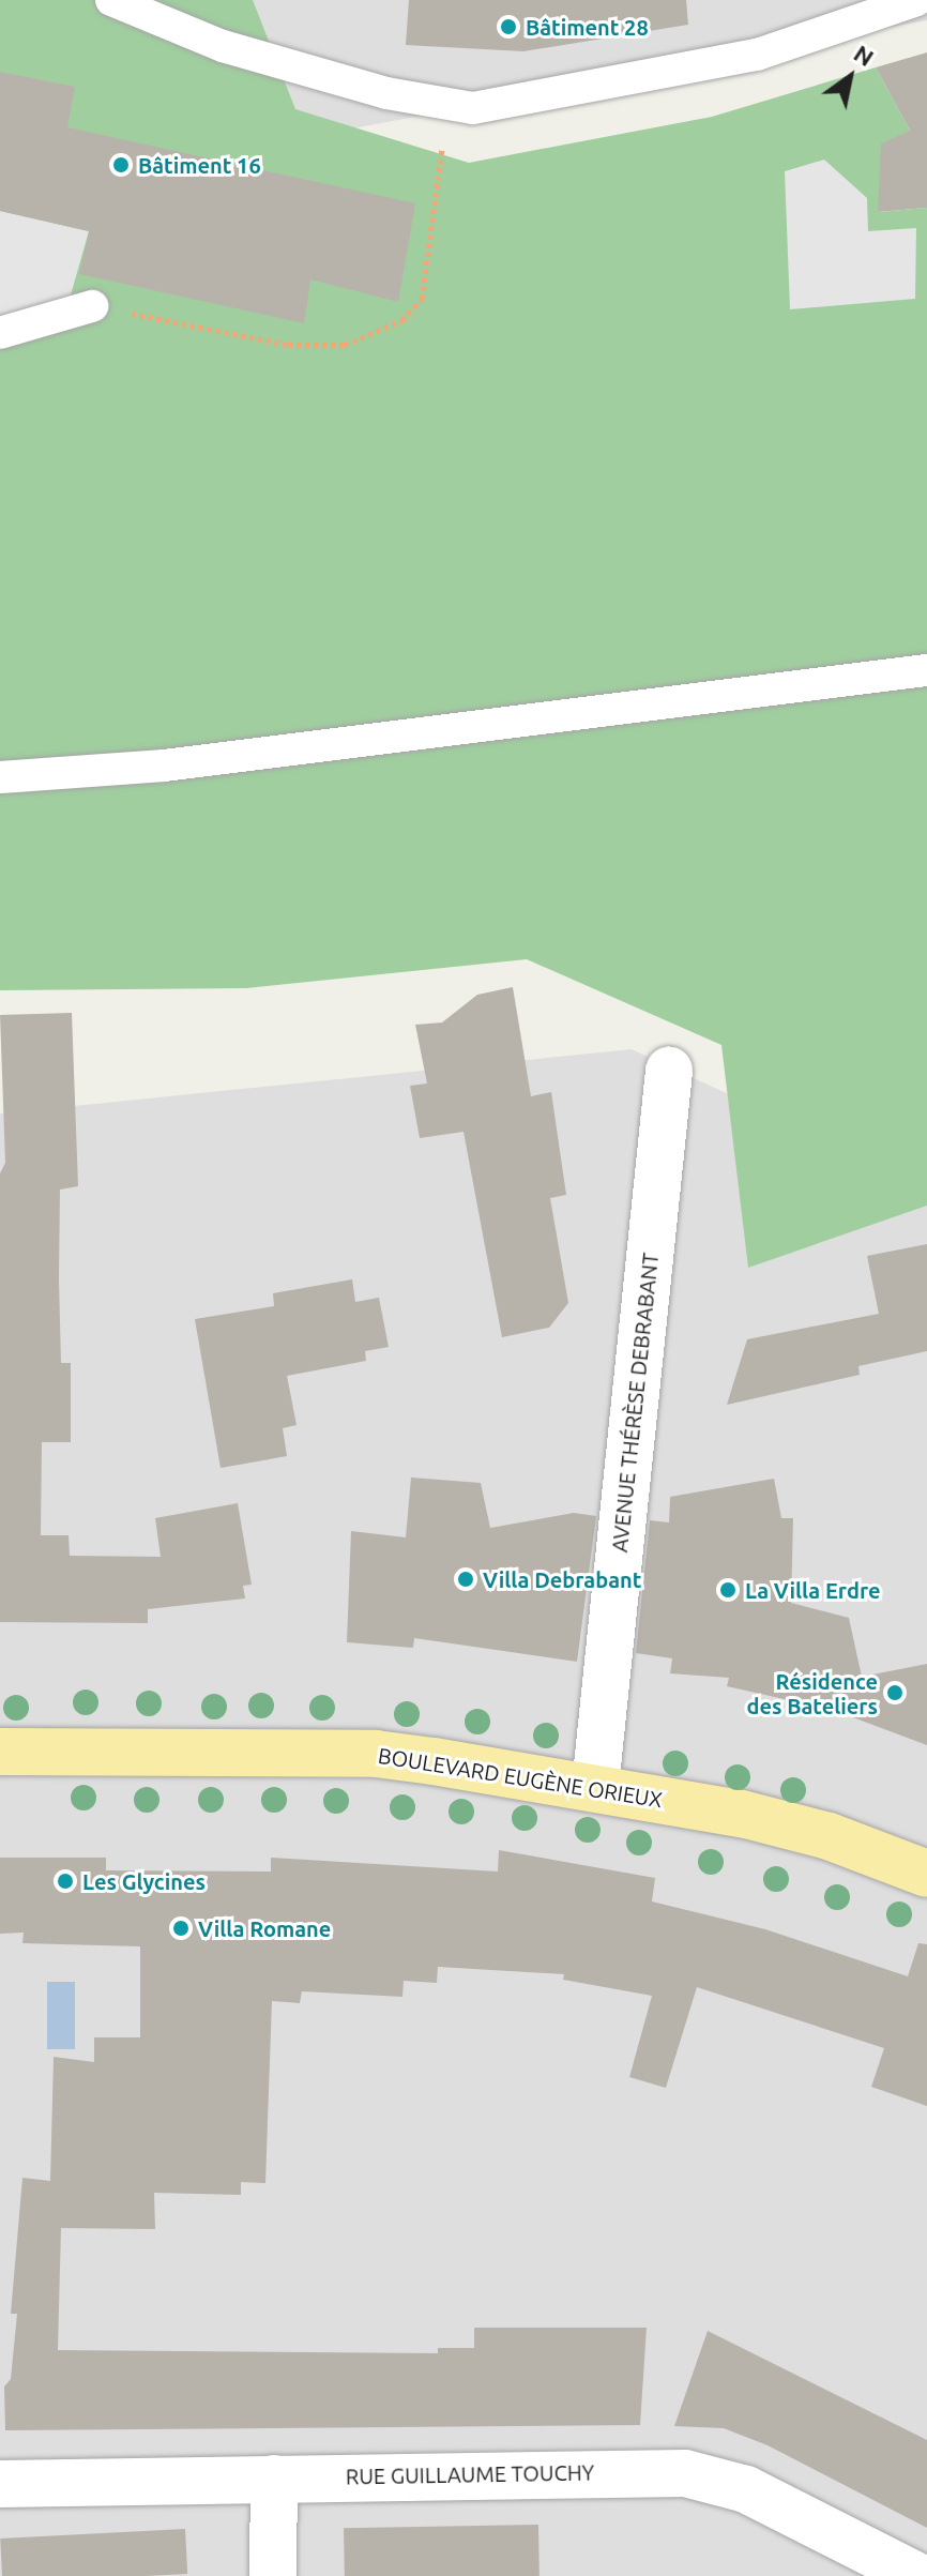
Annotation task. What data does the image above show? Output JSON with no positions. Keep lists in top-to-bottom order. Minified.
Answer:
{"streets":{"main road":["BOULEVARD EUGÈNE ORIEUX"],"street":["AVENUE THÉRÈSE DEBRABANT","RUE GUILLAUME TOUCHY"]},"crossings":[["AVENUE THÉRÈSE DEBRABANT","BOULEVARD EUGÈNE ORIEUX"]],"places":["Bâtiment 28","Bâtiment 16","Villa Debrabant","La Villa Erdre","Résidence des Bateliers","Les Glycines","Villa Romane"],"north":"top right"}
